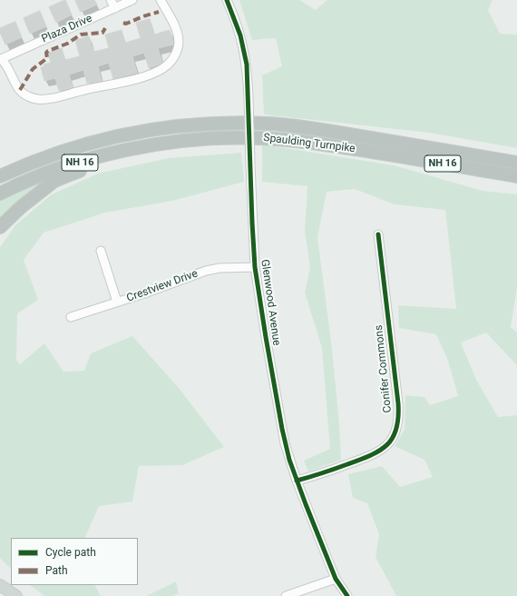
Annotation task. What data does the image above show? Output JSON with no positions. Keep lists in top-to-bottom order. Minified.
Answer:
{"streets":{"highway":["Spaulding Turnpike","NH 16"],"street":["Plaza Drive","Crestview Drive","Glenwood Avenue","Conifer Commons"]},"crossings":[["Crestview Drive","Glenwood Avenue"],["Glenwood Avenue","Conifer Commons"]],"legend":["Cycle path","Path"]}
